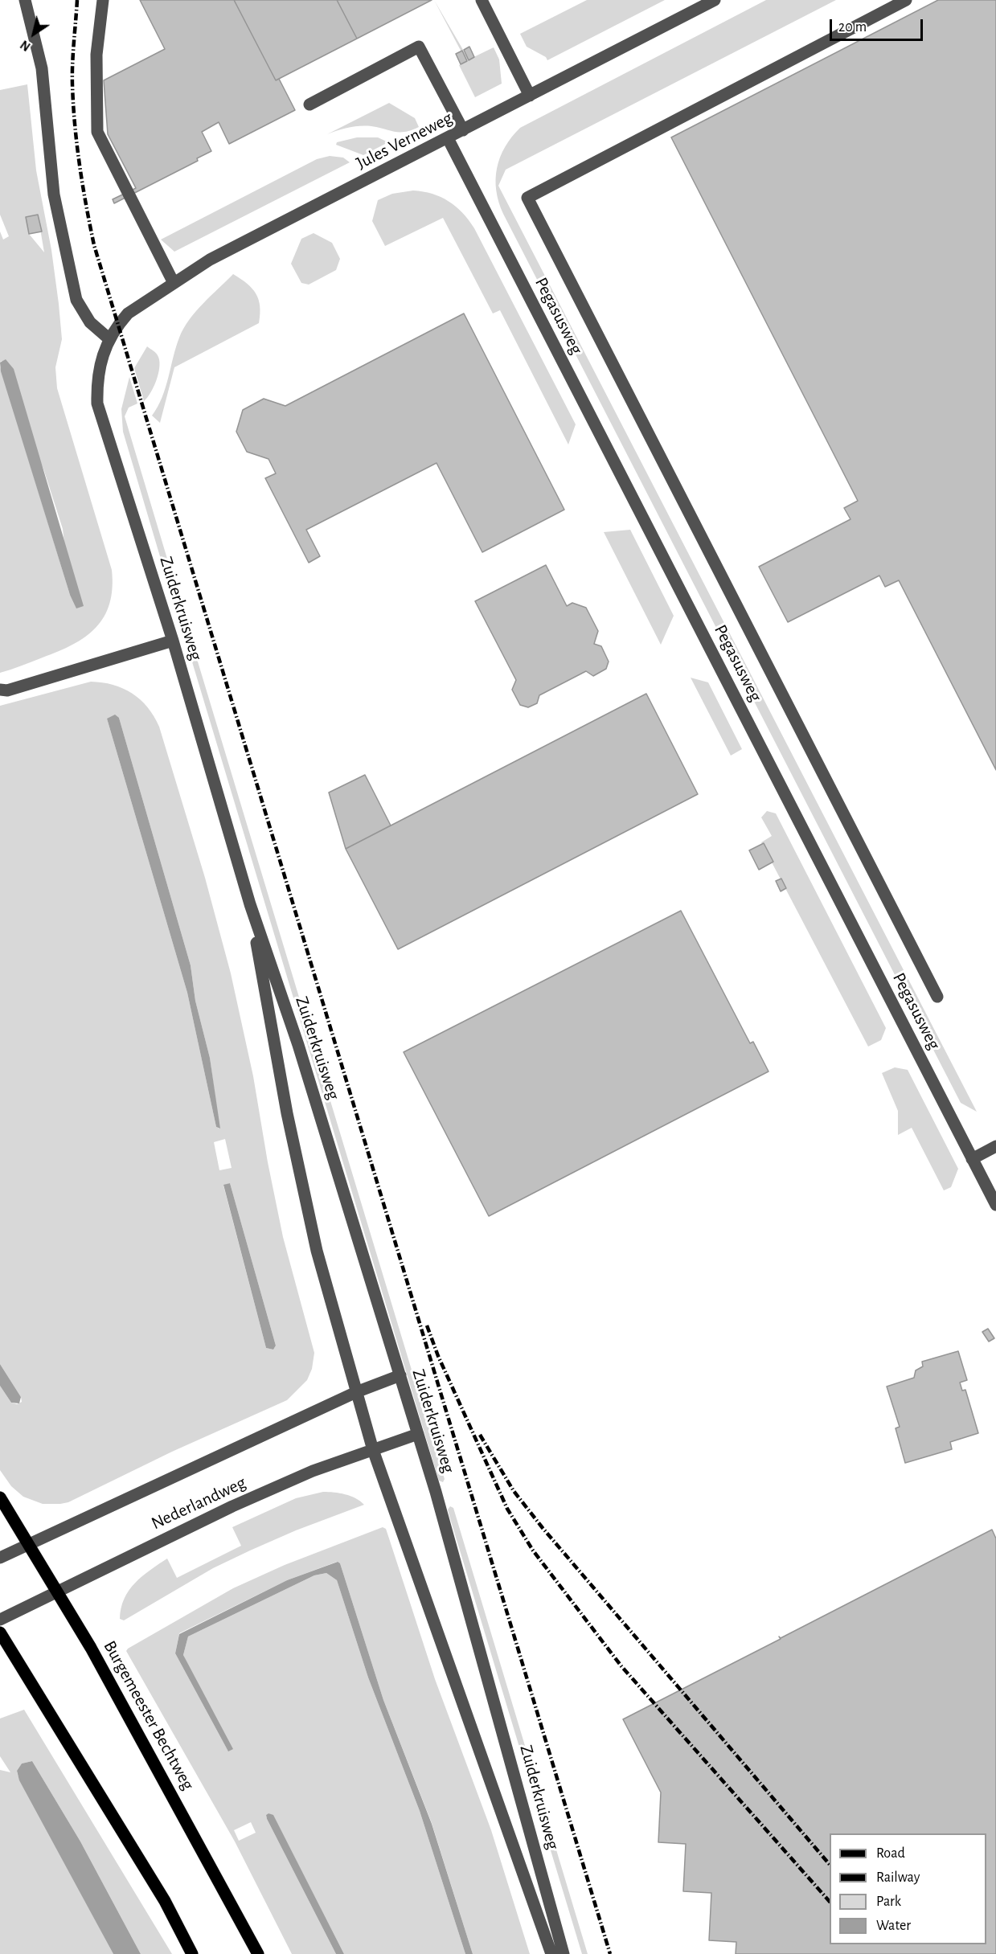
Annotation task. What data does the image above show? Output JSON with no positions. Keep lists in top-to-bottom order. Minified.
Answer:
{"streets":{"main road":["Burgemeester Bechtweg"],"street":["Jules Verneweg","Pegasusweg","Zuiderkruisweg","Nederlandweg"]},"crossings":[["Jules Verneweg","Pegasusweg"],["Jules Verneweg","Zuiderkruisweg"],["Zuiderkruisweg","Nederlandweg"],["Nederlandweg","Burgemeester Bechtweg"]],"legend":["Road","Railway","Park","Water"],"scale_bar":"20 m","north":"bottom left"}
